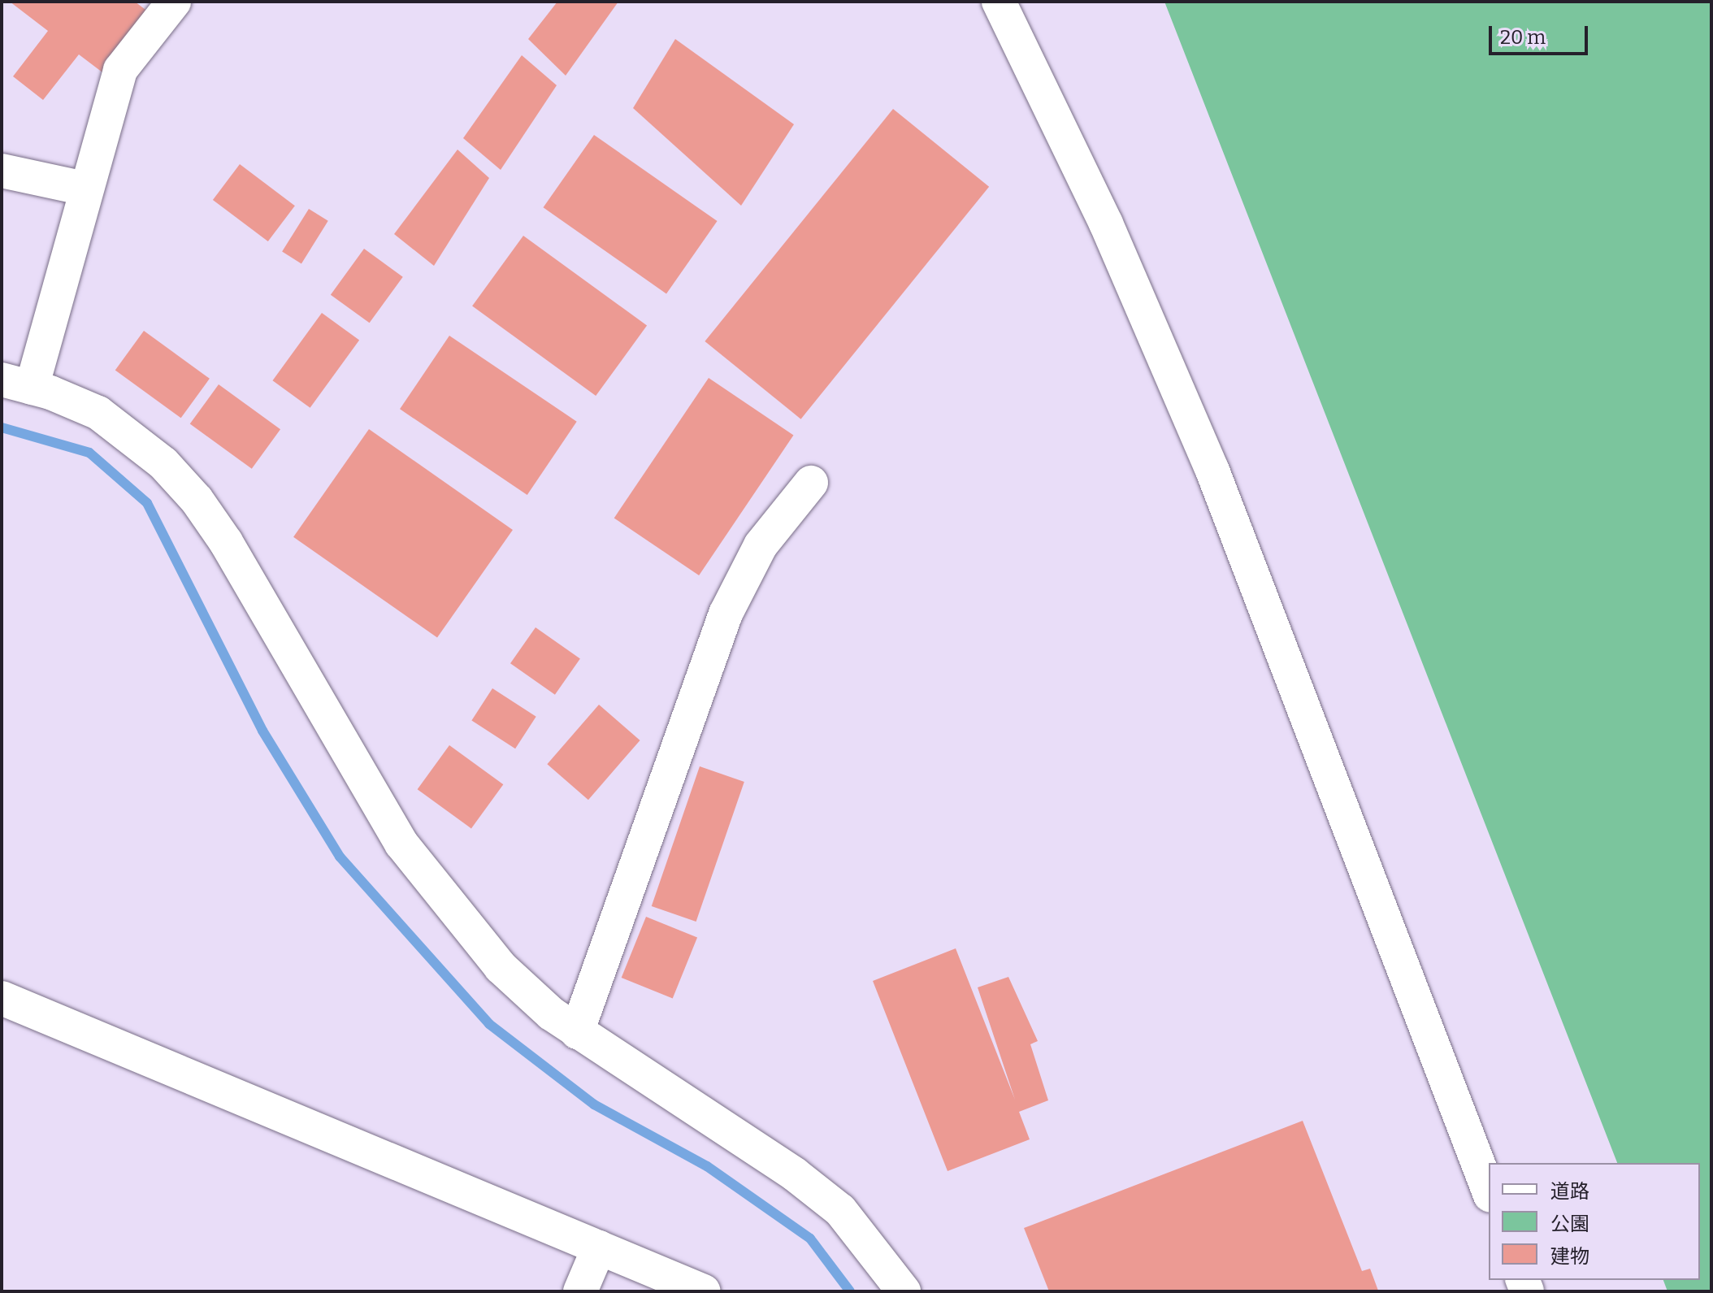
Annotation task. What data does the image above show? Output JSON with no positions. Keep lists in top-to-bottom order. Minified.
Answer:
{"legend":["道路","公園","建物"],"scale_bar":"20 m"}
